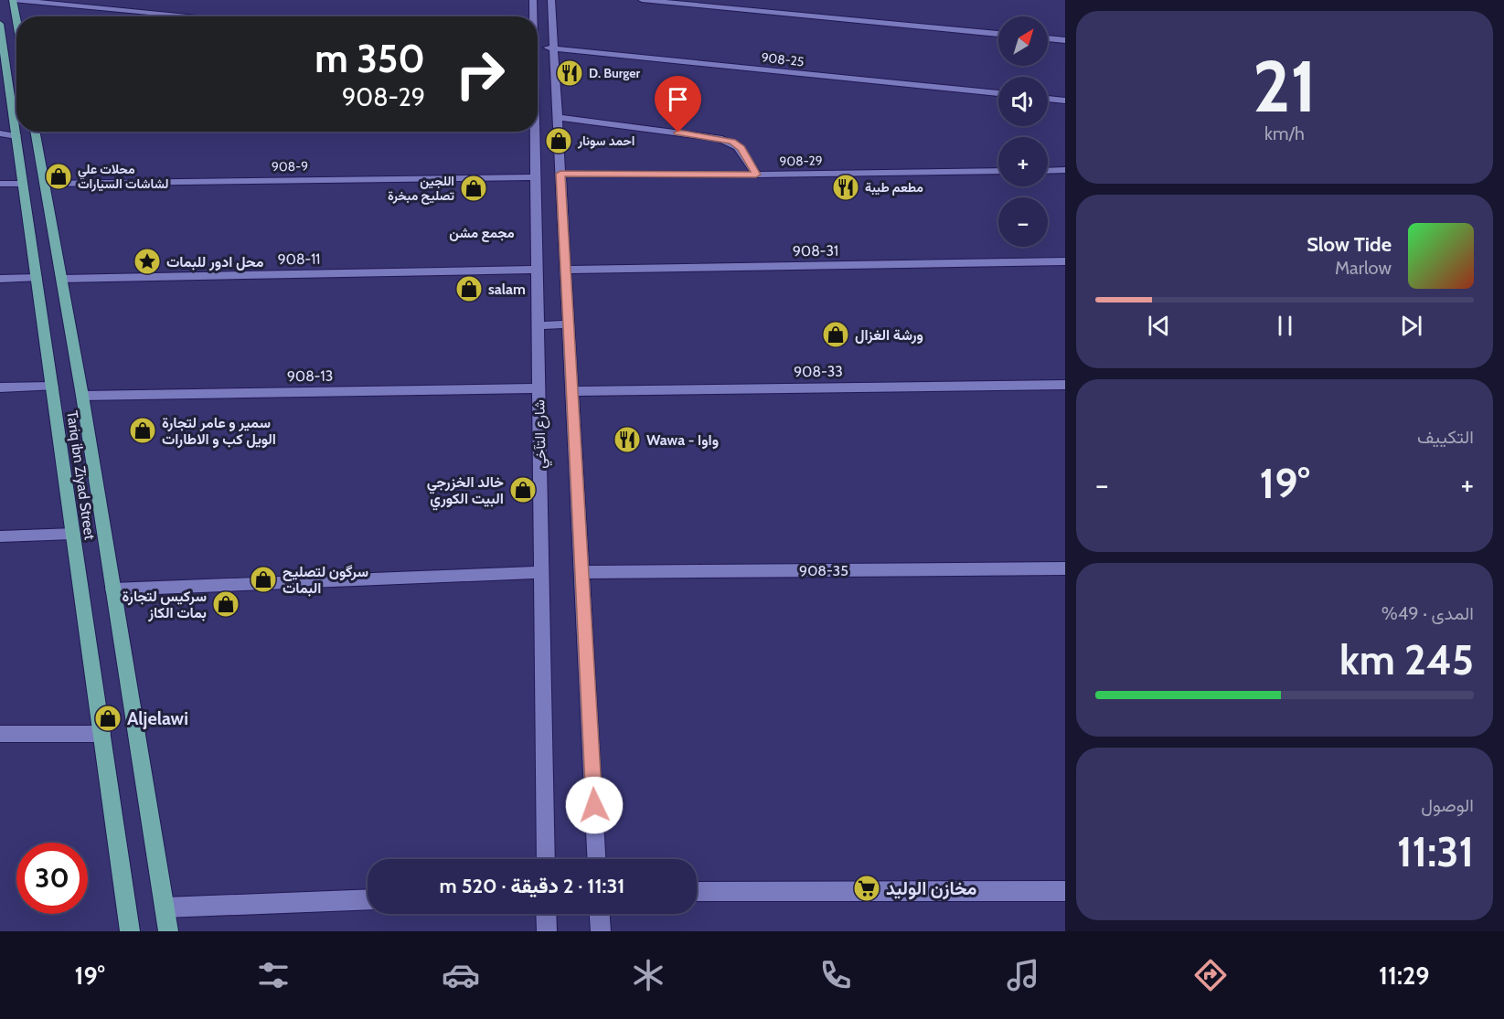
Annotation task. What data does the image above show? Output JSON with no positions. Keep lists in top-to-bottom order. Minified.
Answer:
{"streets":{"main road":["Tariq ibn Ziyad Street"],"street":["908-25","908-29","908-9","908-31","908-11","908-33","908-13","شارع التآخي","908-35"]},"crossings":[["908-9","شارع التآخي"],["908-9","Tariq ibn Ziyad Street"],["908-11","شارع التآخي"],["908-11","Tariq ibn Ziyad Street"],["908-13","شارع التآخي"],["908-13","Tariq ibn Ziyad Street"]],"districts":["مجمع مشن"],"places":{"restaurant":["D. Burger","مطعم طيبة","Wawa - واوا"],"shop":["احمد سونار","محلات علي لشاشات السيارات","اللجين تصليح مبخرة","salam","ورشة الغزال","سمير و عامر لتجارة الويل كب و الاطارات","خالد الخزرجي البيت الكوري","سرگون لتصليح البمات","سركيس لتجارة بمات الكاز","Aljelawi"],"place":["محل ادور للبمات"],"supermarket":["مخازن الوليد"]},"north":"top right","page":{"tile":[["21","km/h"],"التكييف",["المدى · 49%","245 km"],["الوصول","11:31"]],"map_buttons":["+","−"],"turn":["350 m","908-29"],"song":["Slow Tide","Marlow"],"heat":["−","19°","+"],"limit":"30","trip":"11:31 · 2 دقيقة · 520 m","tabs":["11:29","19°"]}}
